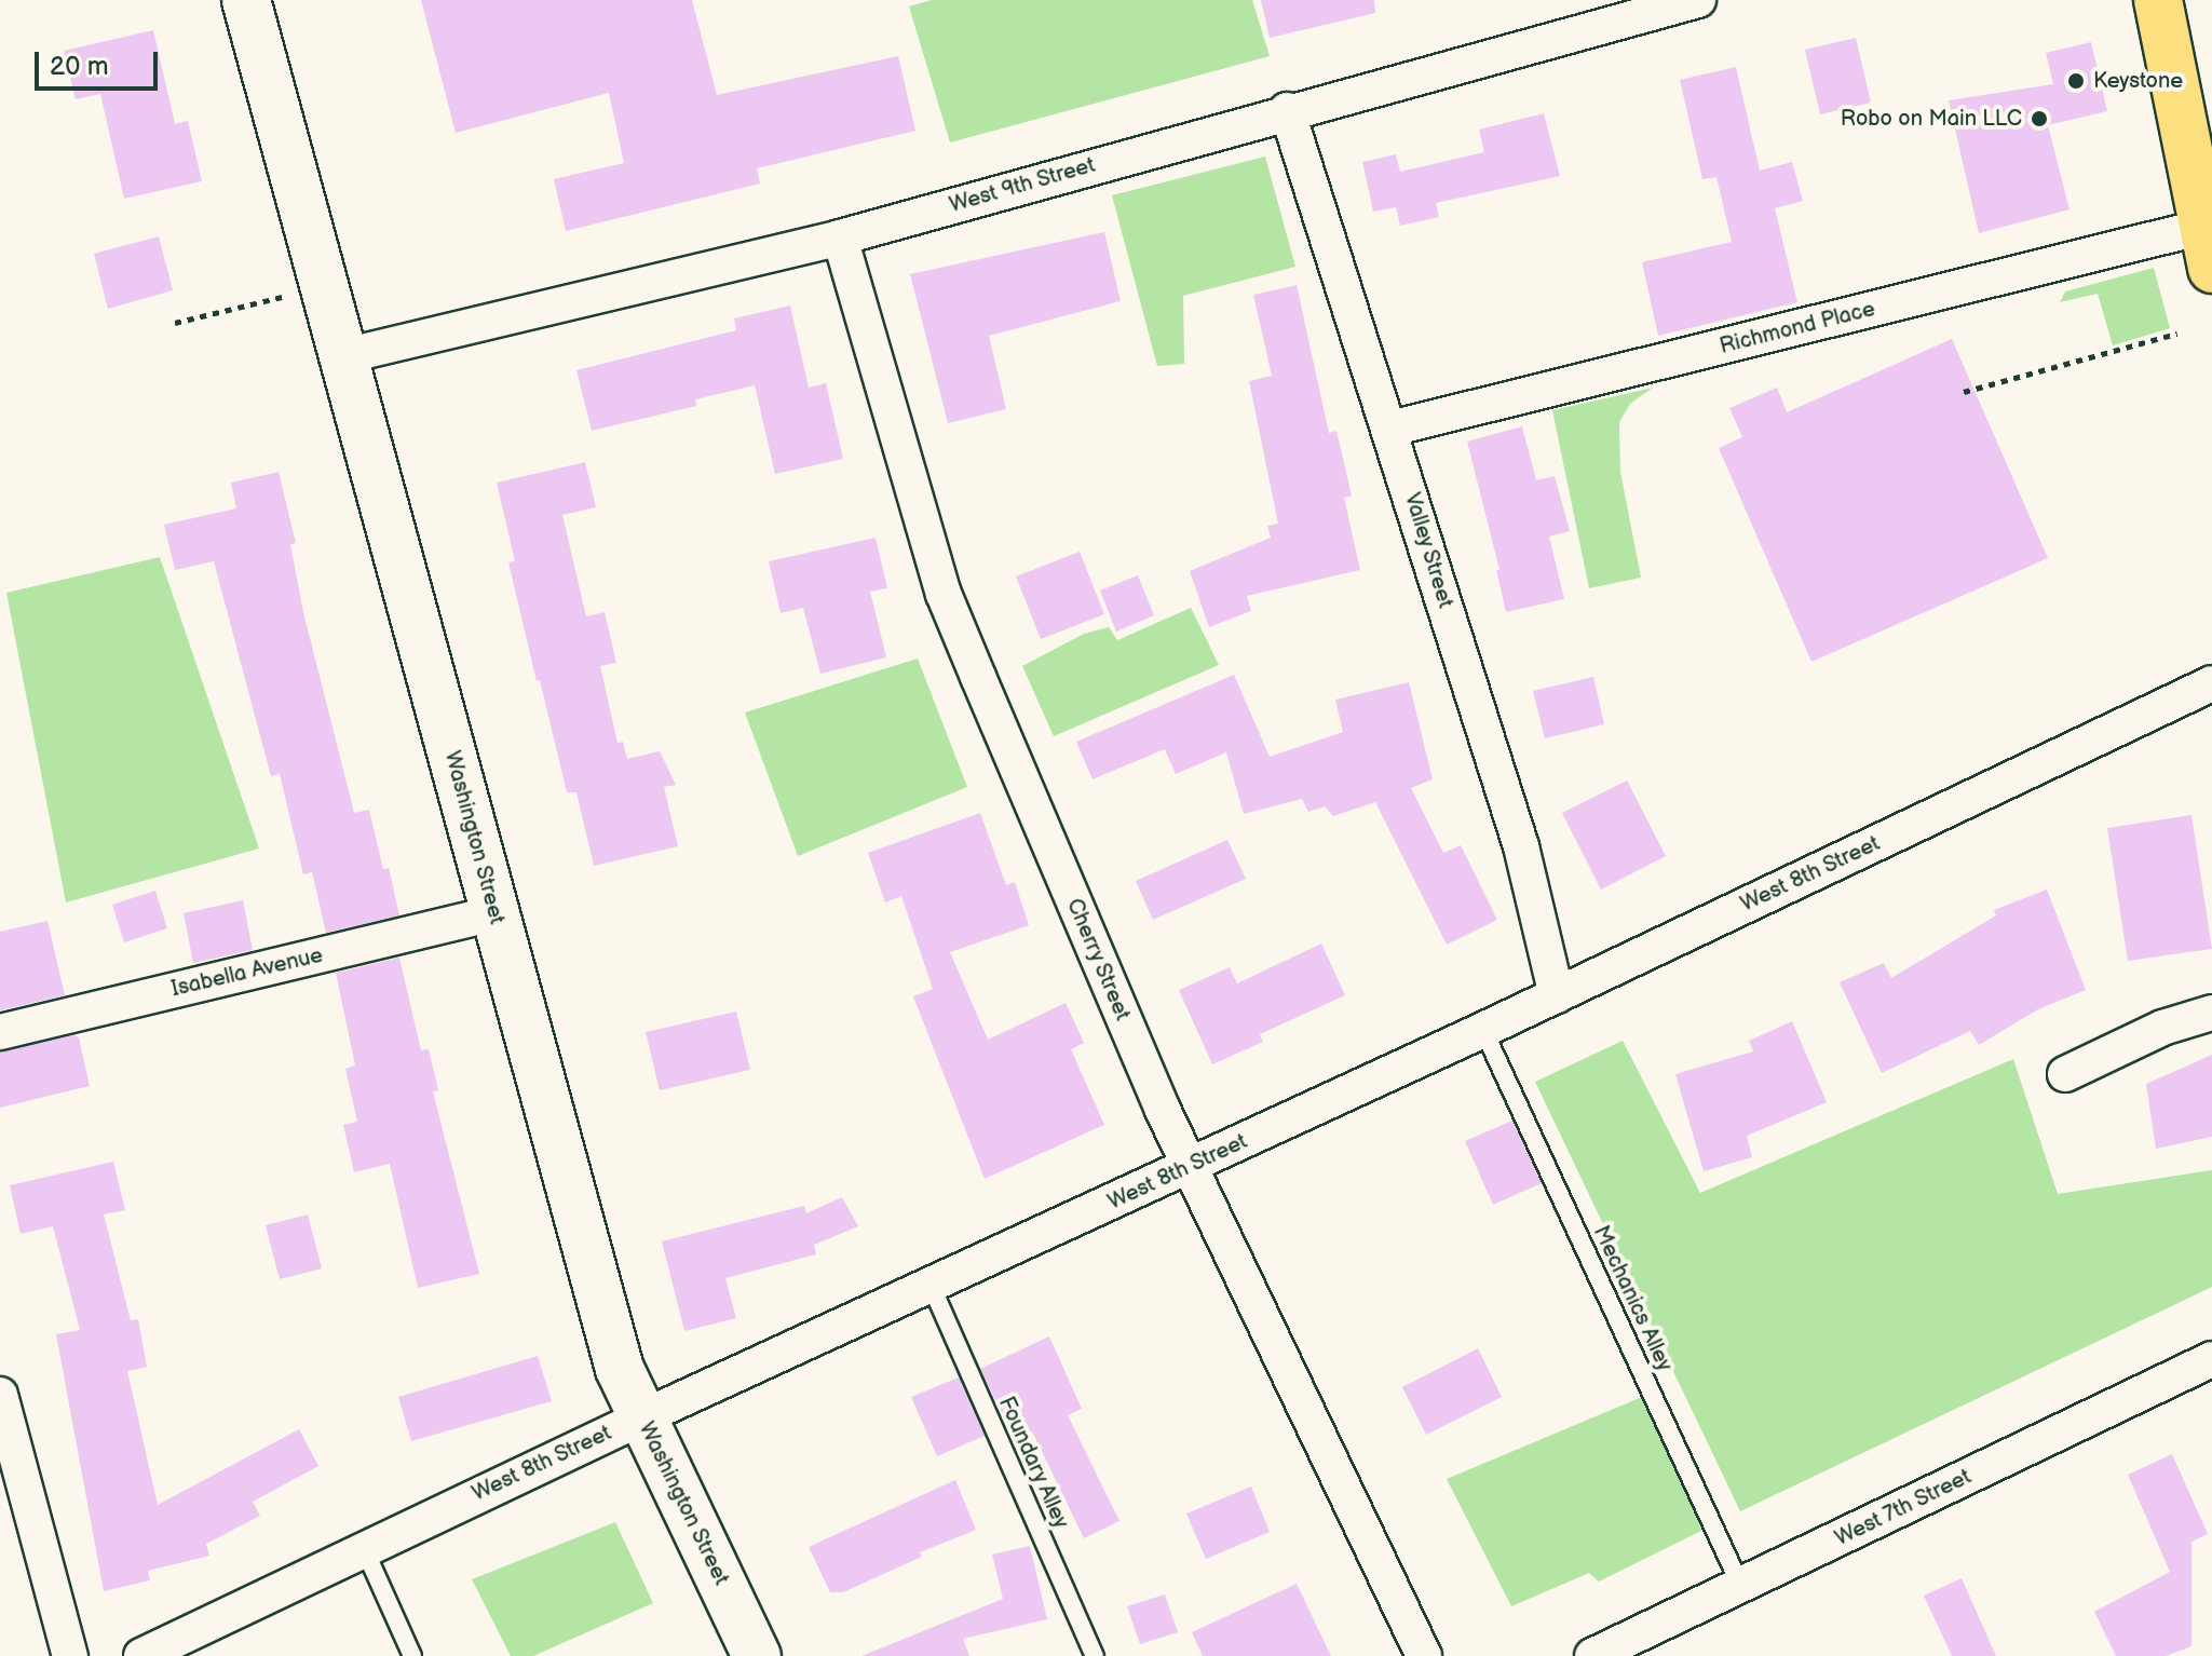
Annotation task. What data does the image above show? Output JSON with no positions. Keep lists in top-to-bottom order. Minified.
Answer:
{"streets":{"main road":["Washington Street"],"street":["West 9th Street","Richmond Place","Valley Street","West 8th Street","Cherry Street","Isabella Avenue","West 7th Street"],"lane":["Mechanics Alley","Foundary Alley"]},"crossings":[["West 9th Street","Valley Street"],["West 9th Street","Washington Street"],["West 9th Street","Cherry Street"],["Richmond Place","Valley Street"],["Valley Street","West 8th Street"],["Washington Street","West 8th Street"],["Washington Street","Isabella Avenue"],["West 8th Street","Cherry Street"],["West 8th Street","Mechanics Alley"],["West 8th Street","Foundary Alley"],["Mechanics Alley","West 7th Street"]],"places":["Keystone","Robo on Main LLC"],"scale_bar":"20 m"}
